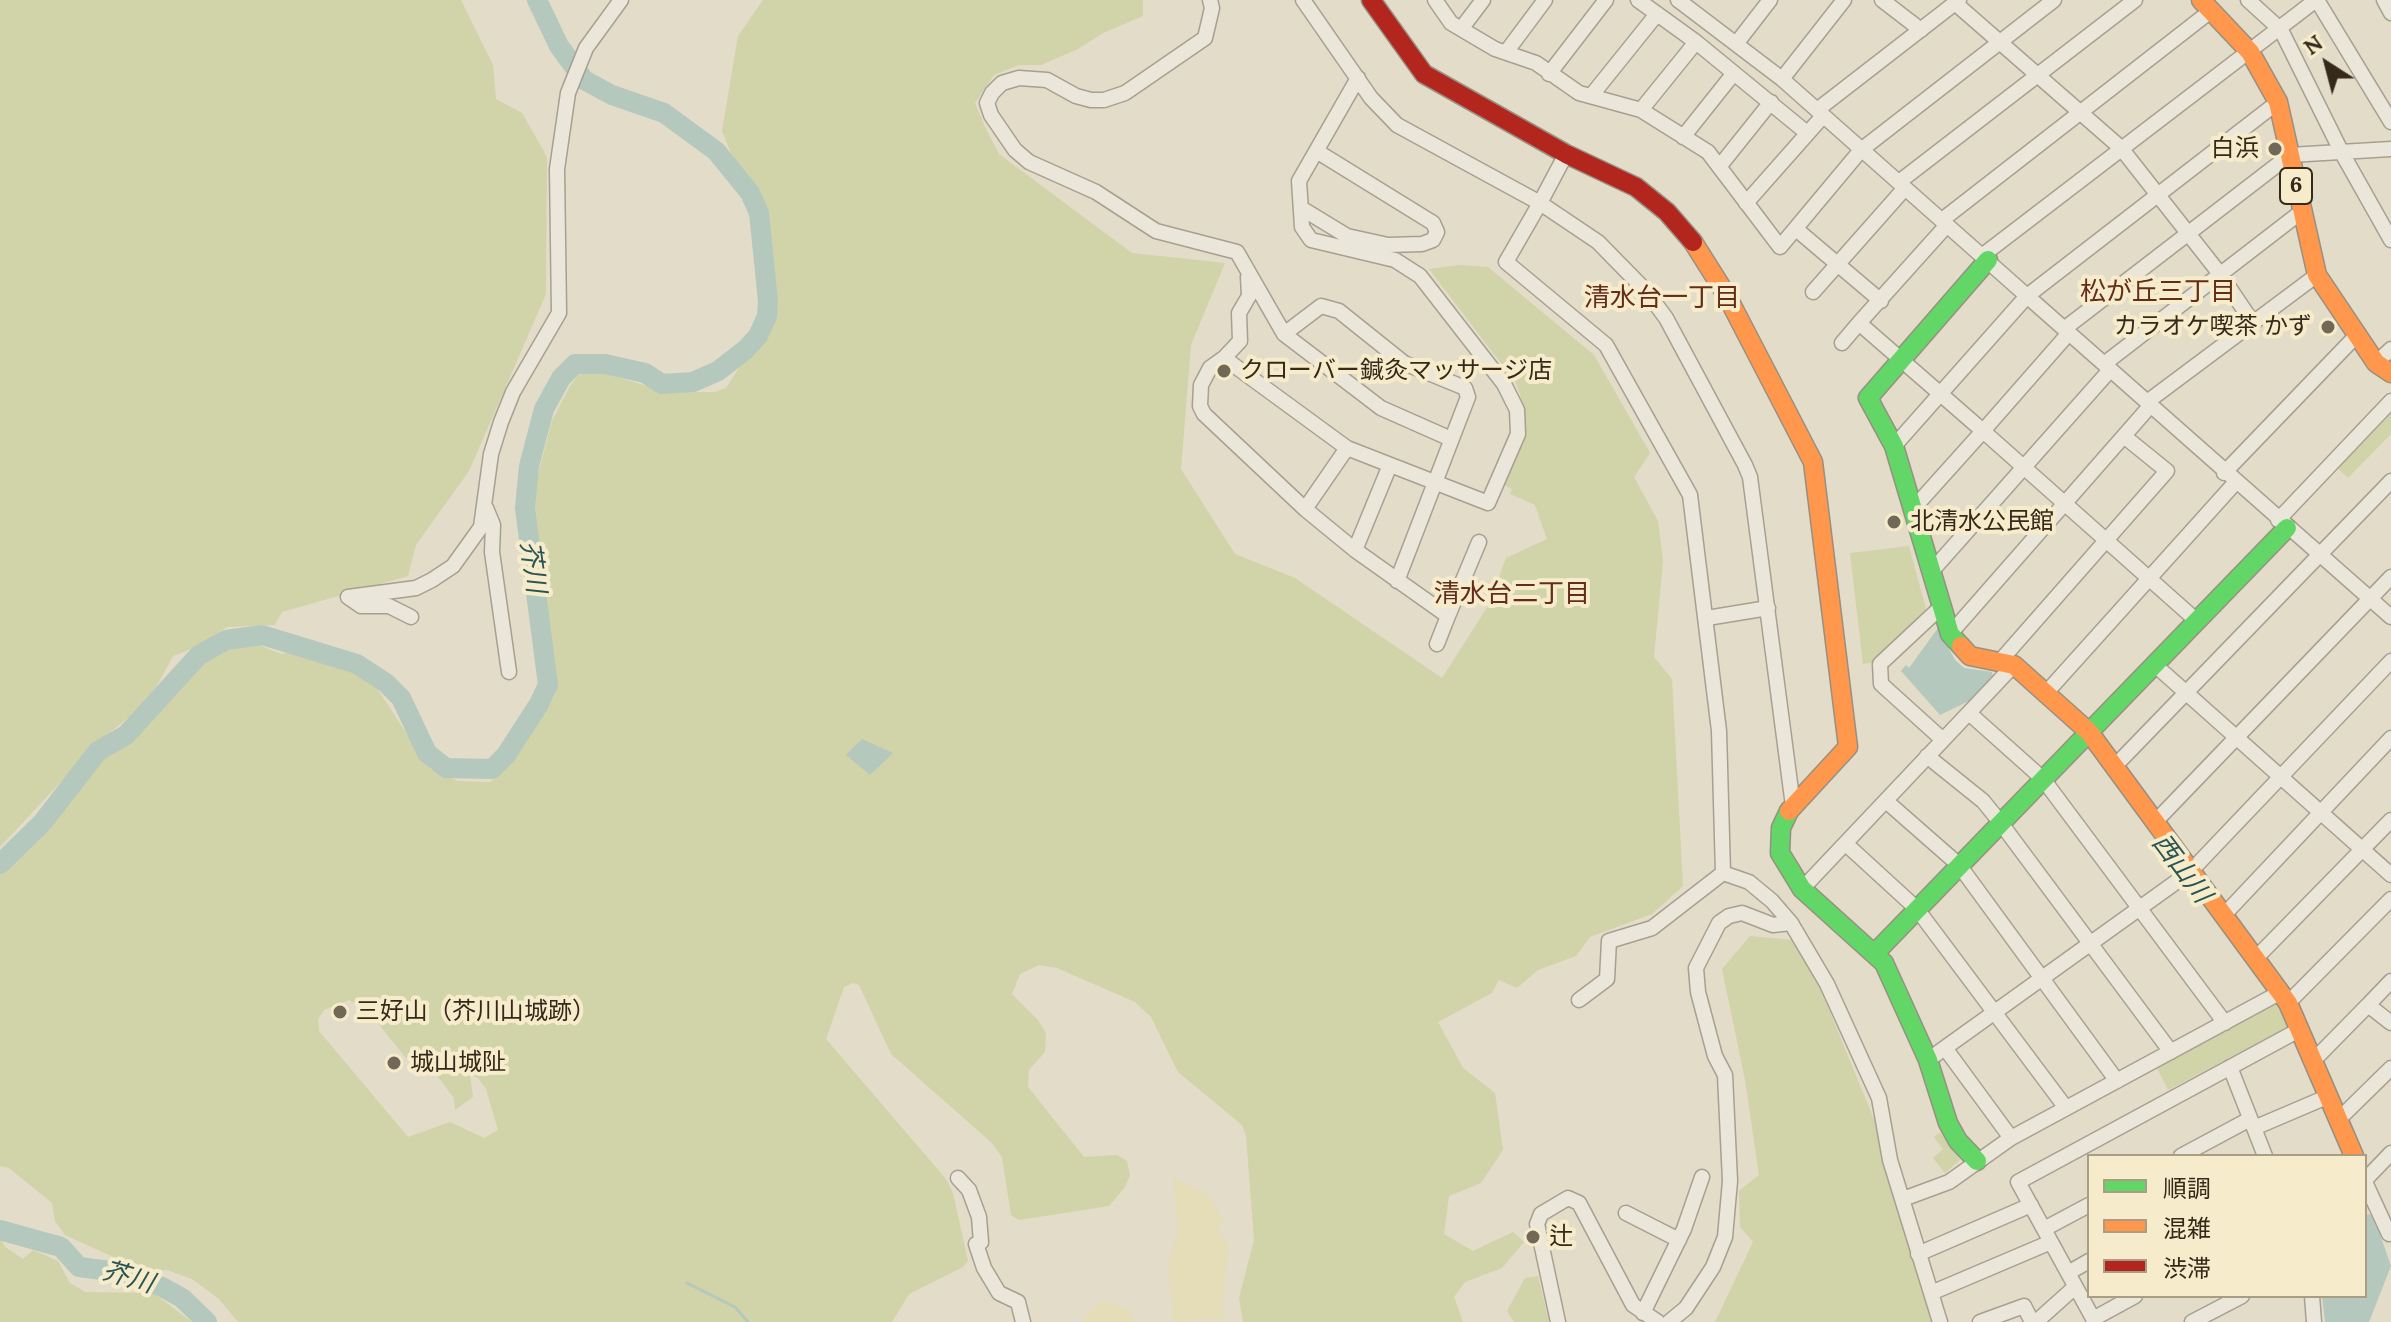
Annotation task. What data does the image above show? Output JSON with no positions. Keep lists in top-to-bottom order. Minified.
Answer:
{"streets":{"street":["6"]},"districts":["松が丘三丁目","清水台一丁目","清水台二丁目"],"water":["芥川","西山川"],"places":["白浜","カラオケ喫茶 かず","クローバー鍼灸マッサージ店","北清水公民館","三好山（芥川山城跡）","城山城阯","辻"],"legend":["順調","混雑","渋滞"],"north":"top left"}
